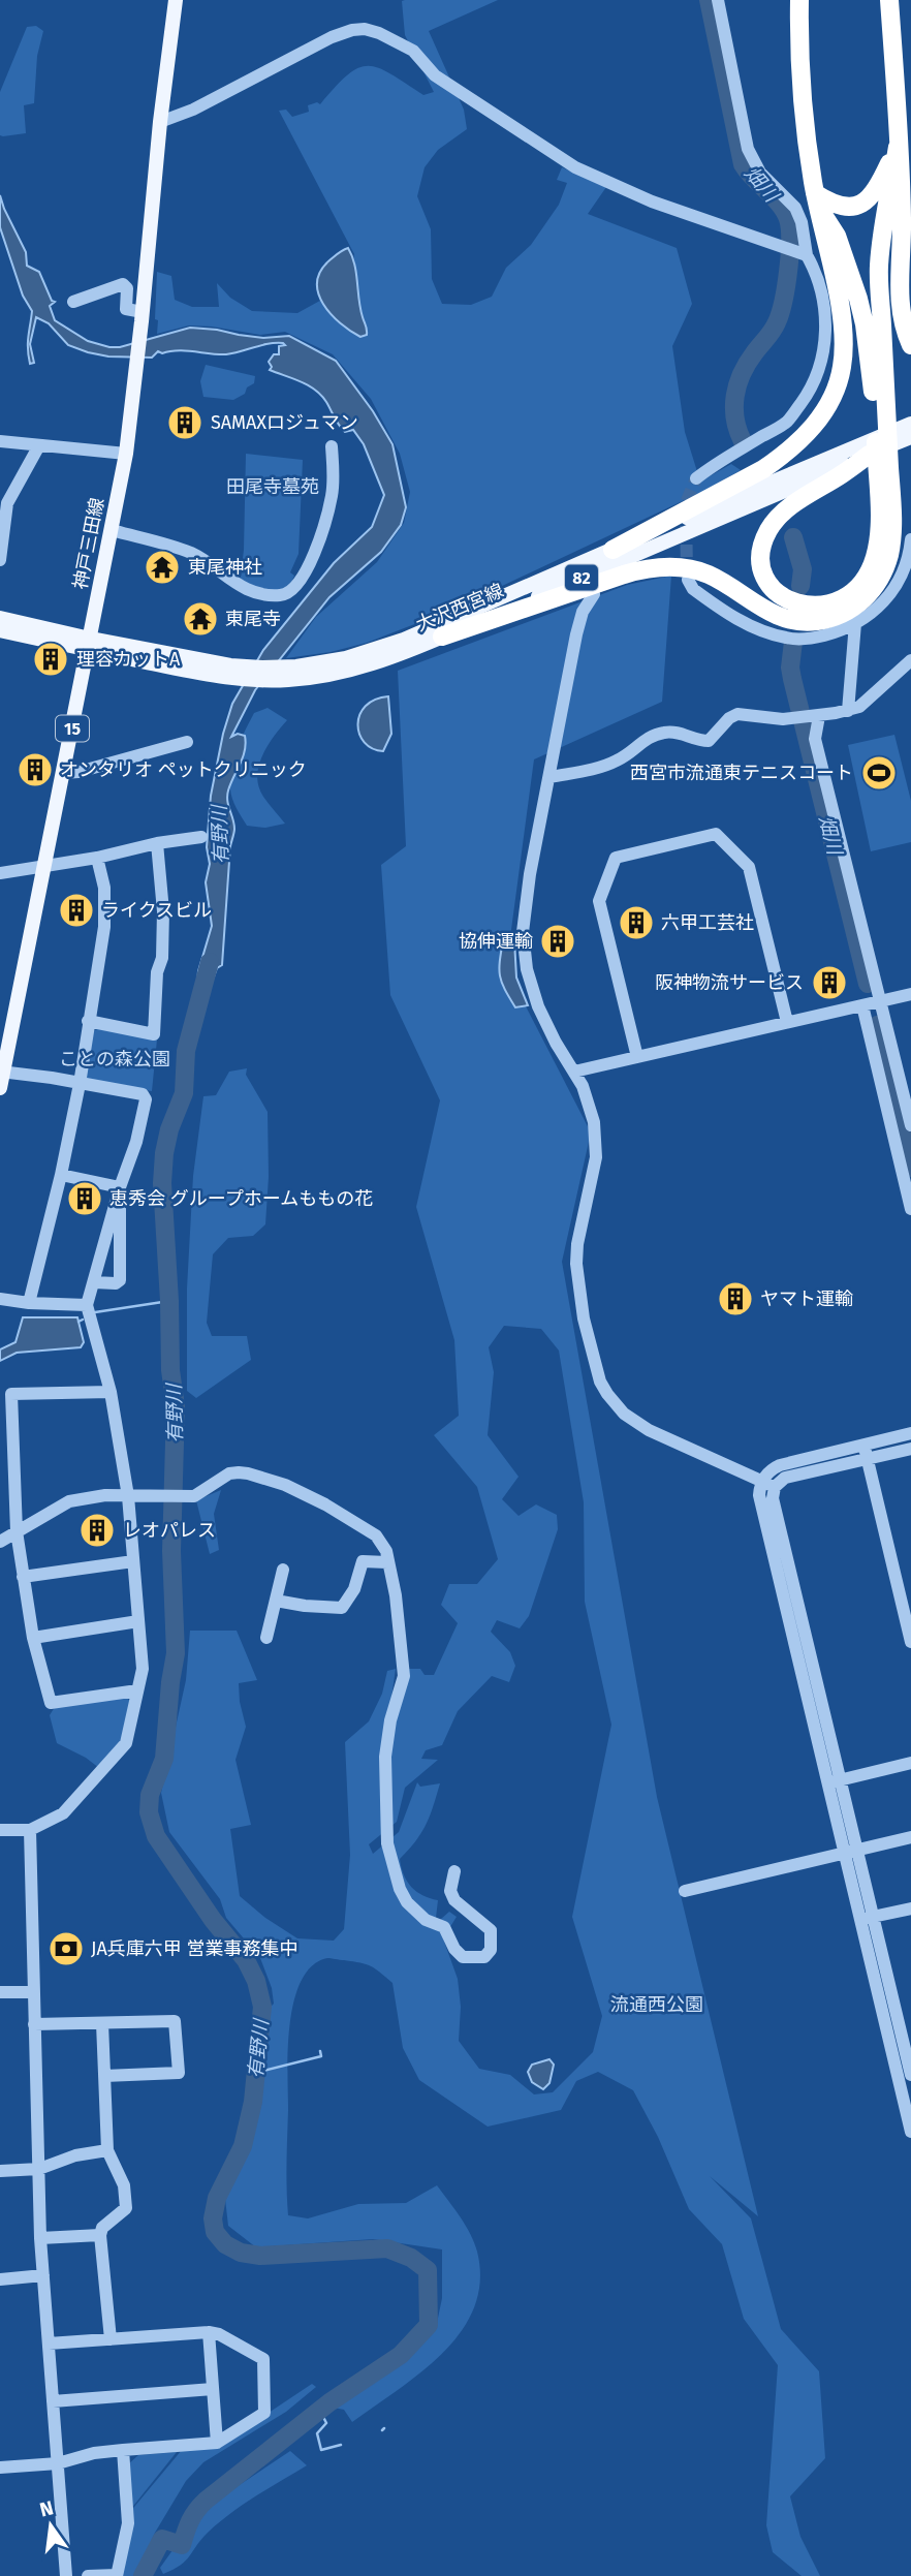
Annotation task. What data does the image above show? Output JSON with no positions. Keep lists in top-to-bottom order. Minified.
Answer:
{"streets":{"main road":["神戸三田線","82","大沢西宮線","15"]},"crossings":[["神戸三田線","大沢西宮線"]],"water":["畑川","有野川"],"parks":["田尾寺墓苑","ことの森公園","流通西公園"],"places":{"building":["SAMAXロジュマン","理容カットA","オンタリオ ペットクリニック","ライクスビル","六甲工芸社","協伸運輸","阪神物流サービス","恵秀会 グループホームももの花","ヤマト運輸","レオパレス"],"temple":["東尾神社","東尾寺"],"sports":["西宮市流通東テニスコート"],"bank":["JA兵庫六甲 営業事務集中"]},"north":"top"}
